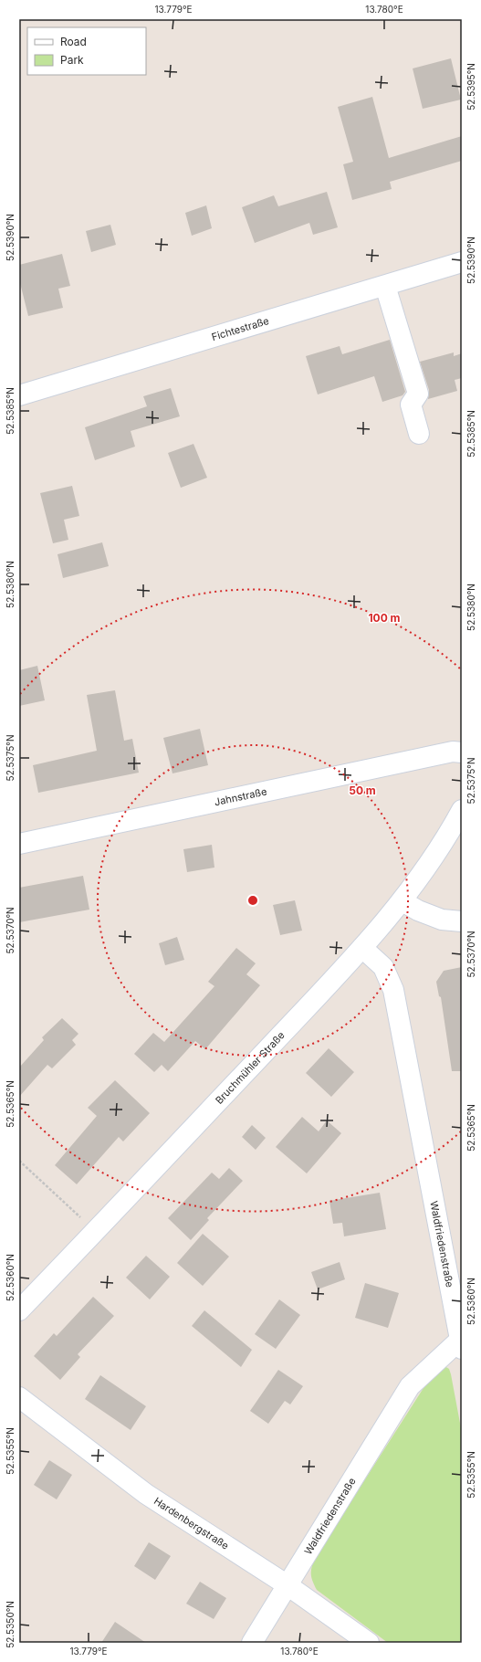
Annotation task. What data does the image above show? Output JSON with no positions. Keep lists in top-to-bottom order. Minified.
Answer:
{"streets":{"street":["Fichtestraße","Jahnstraße","Bruchmühler Straße","Waldfriedenstraße","Hardenbergstraße"]},"crossings":[["Bruchmühler Straße","Waldfriedenstraße"],["Waldfriedenstraße","Hardenbergstraße"]],"legend":["Road","Park"],"coordinates":["13.779°E","13.780°E","52.5395°N","52.5390°N","52.5385°N","52.5380°N","52.5375°N","52.5370°N","52.5365°N","52.5360°N","52.5355°N","52.5350°N"],"rings":["100 m","50 m"]}
